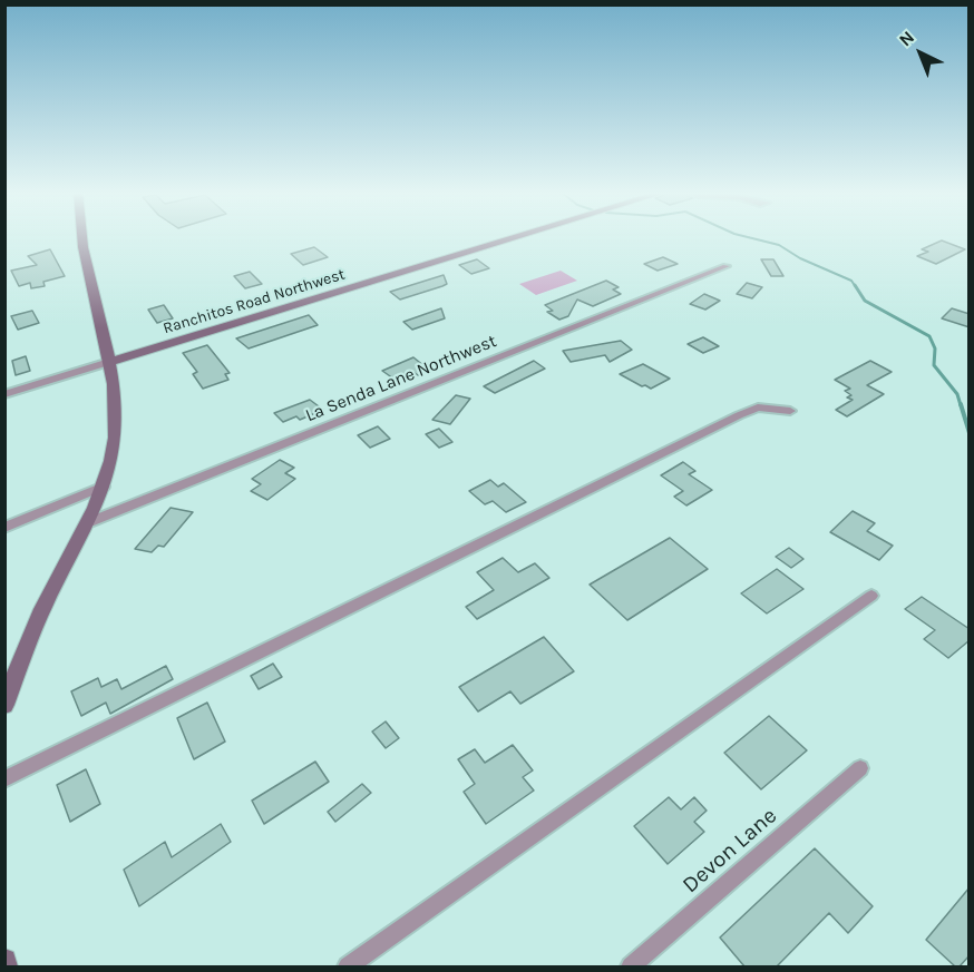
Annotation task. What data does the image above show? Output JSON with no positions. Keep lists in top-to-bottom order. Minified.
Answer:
{"streets":{"street":["Ranchitos Road Northwest","La Senda Lane Northwest","Devon Lane"]},"north":"top left"}
